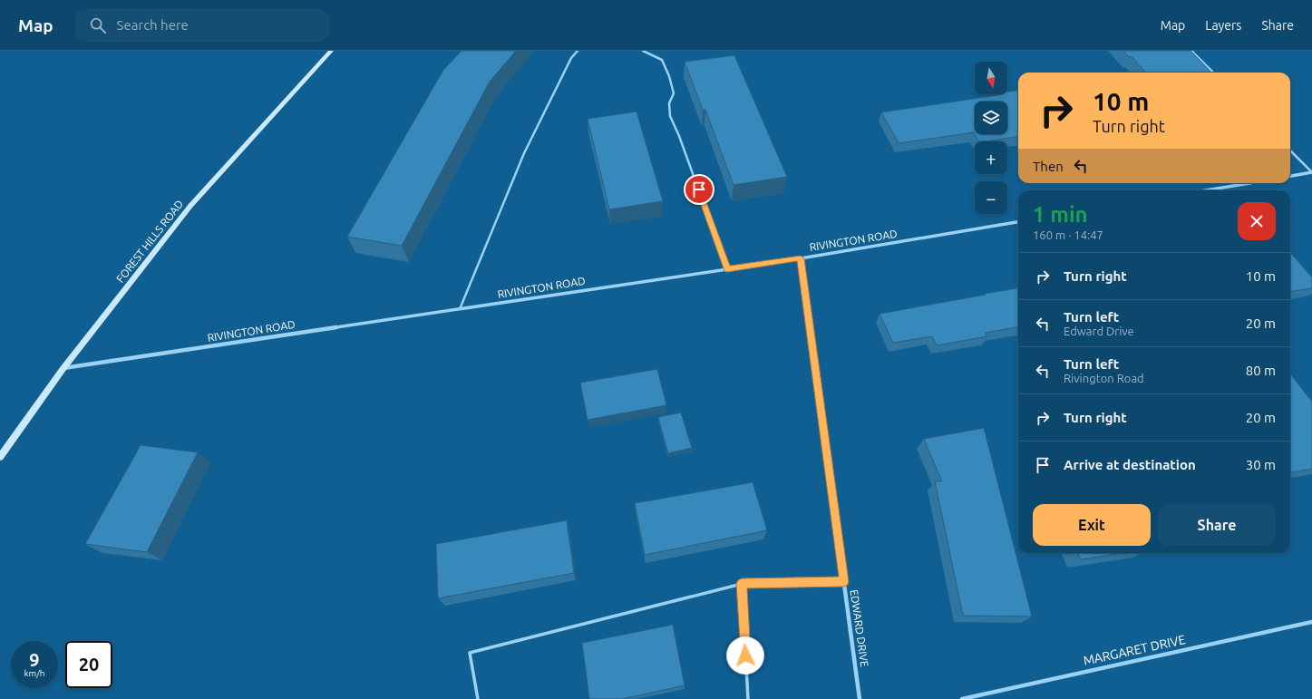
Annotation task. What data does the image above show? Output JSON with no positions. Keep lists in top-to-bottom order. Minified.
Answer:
{"streets":{"street":["RIVINGTON ROAD","FOREST HILLS ROAD","EDWARD DRIVE","MARGARET DRIVE"]},"crossings":[["RIVINGTON ROAD","FOREST HILLS ROAD"],["RIVINGTON ROAD","EDWARD DRIVE"]],"north":"bottom","page":{"header":"Map","search":"Search here","nav":["Map","Layers","Share"],"map_buttons":["+","−"],"turn":["10 m","Turn right"],"then":"Then","heading":["1 min","160 m · 14:47"],"list":[{"name":"Turn right","value":"10 m"},{"name":"Turn left","note":"Edward Drive","value":"20 m"},{"name":"Turn left","note":"Rivington Road","value":"80 m"},{"name":"Turn right","value":"20 m"},{"name":"Arrive at destination","value":"30 m"}],"buttons":["Exit","Share"],"speed":"9 km/h","limit":"20"}}
